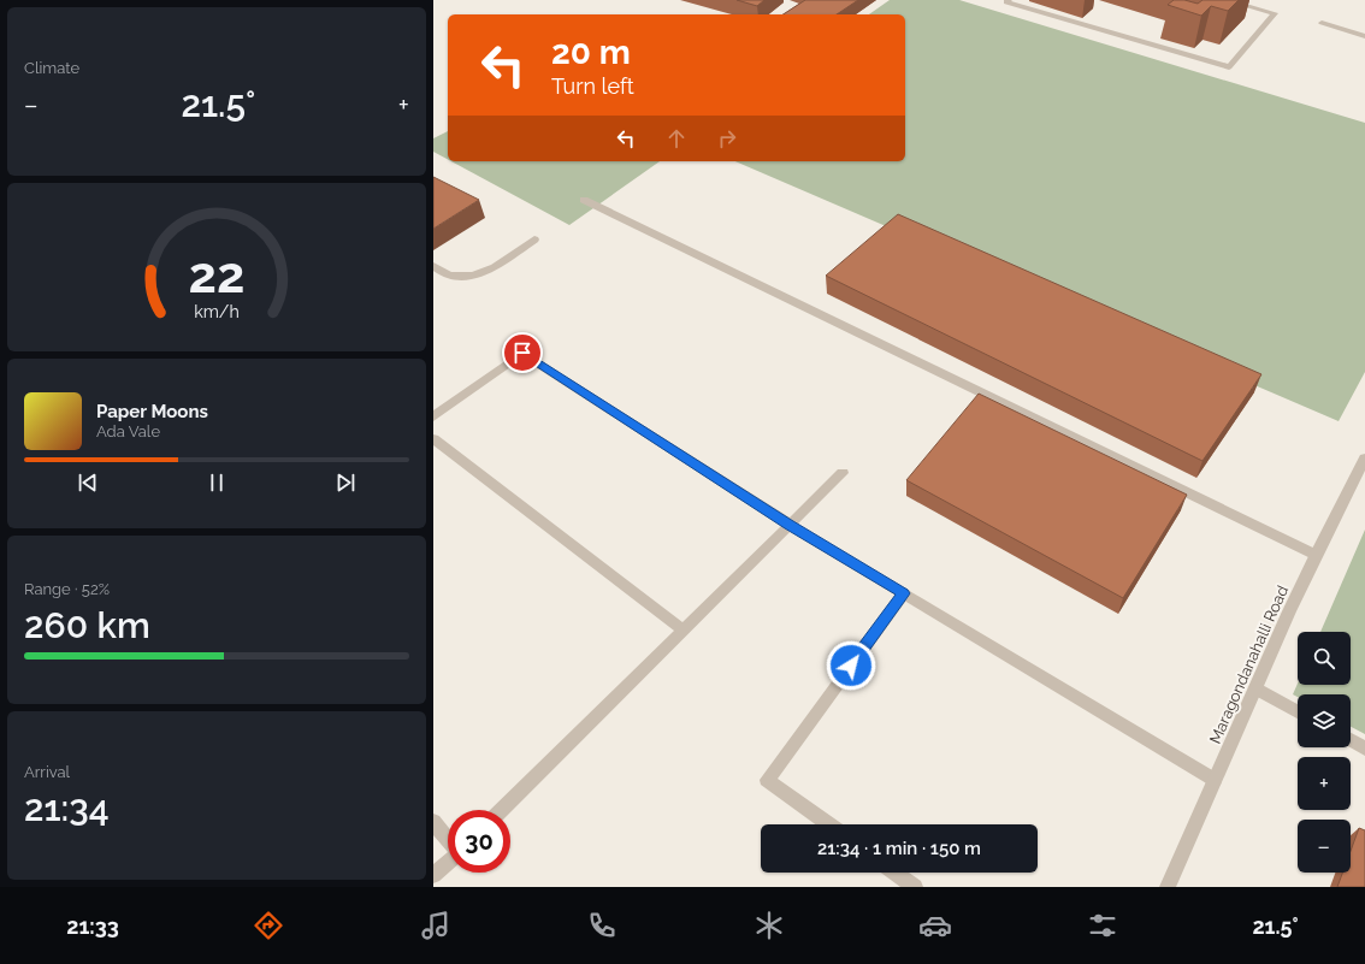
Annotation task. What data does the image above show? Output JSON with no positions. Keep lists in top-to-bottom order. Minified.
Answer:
{"streets":{"street":["Maragondanahalli Road"]},"page":{"tile":["Climate",["Range · 52%","260 km"],["Arrival","21:34"]],"turn":["20 m","Turn left"],"heat":["−","21.5°","+"],"song":["Paper Moons","Ada Vale"],"map_buttons":["+","−"],"limit":"30","trip":"21:34 · 1 min · 150 m","tabs":["21:33","21.5°"],"gauge":["22","km/h"]}}
